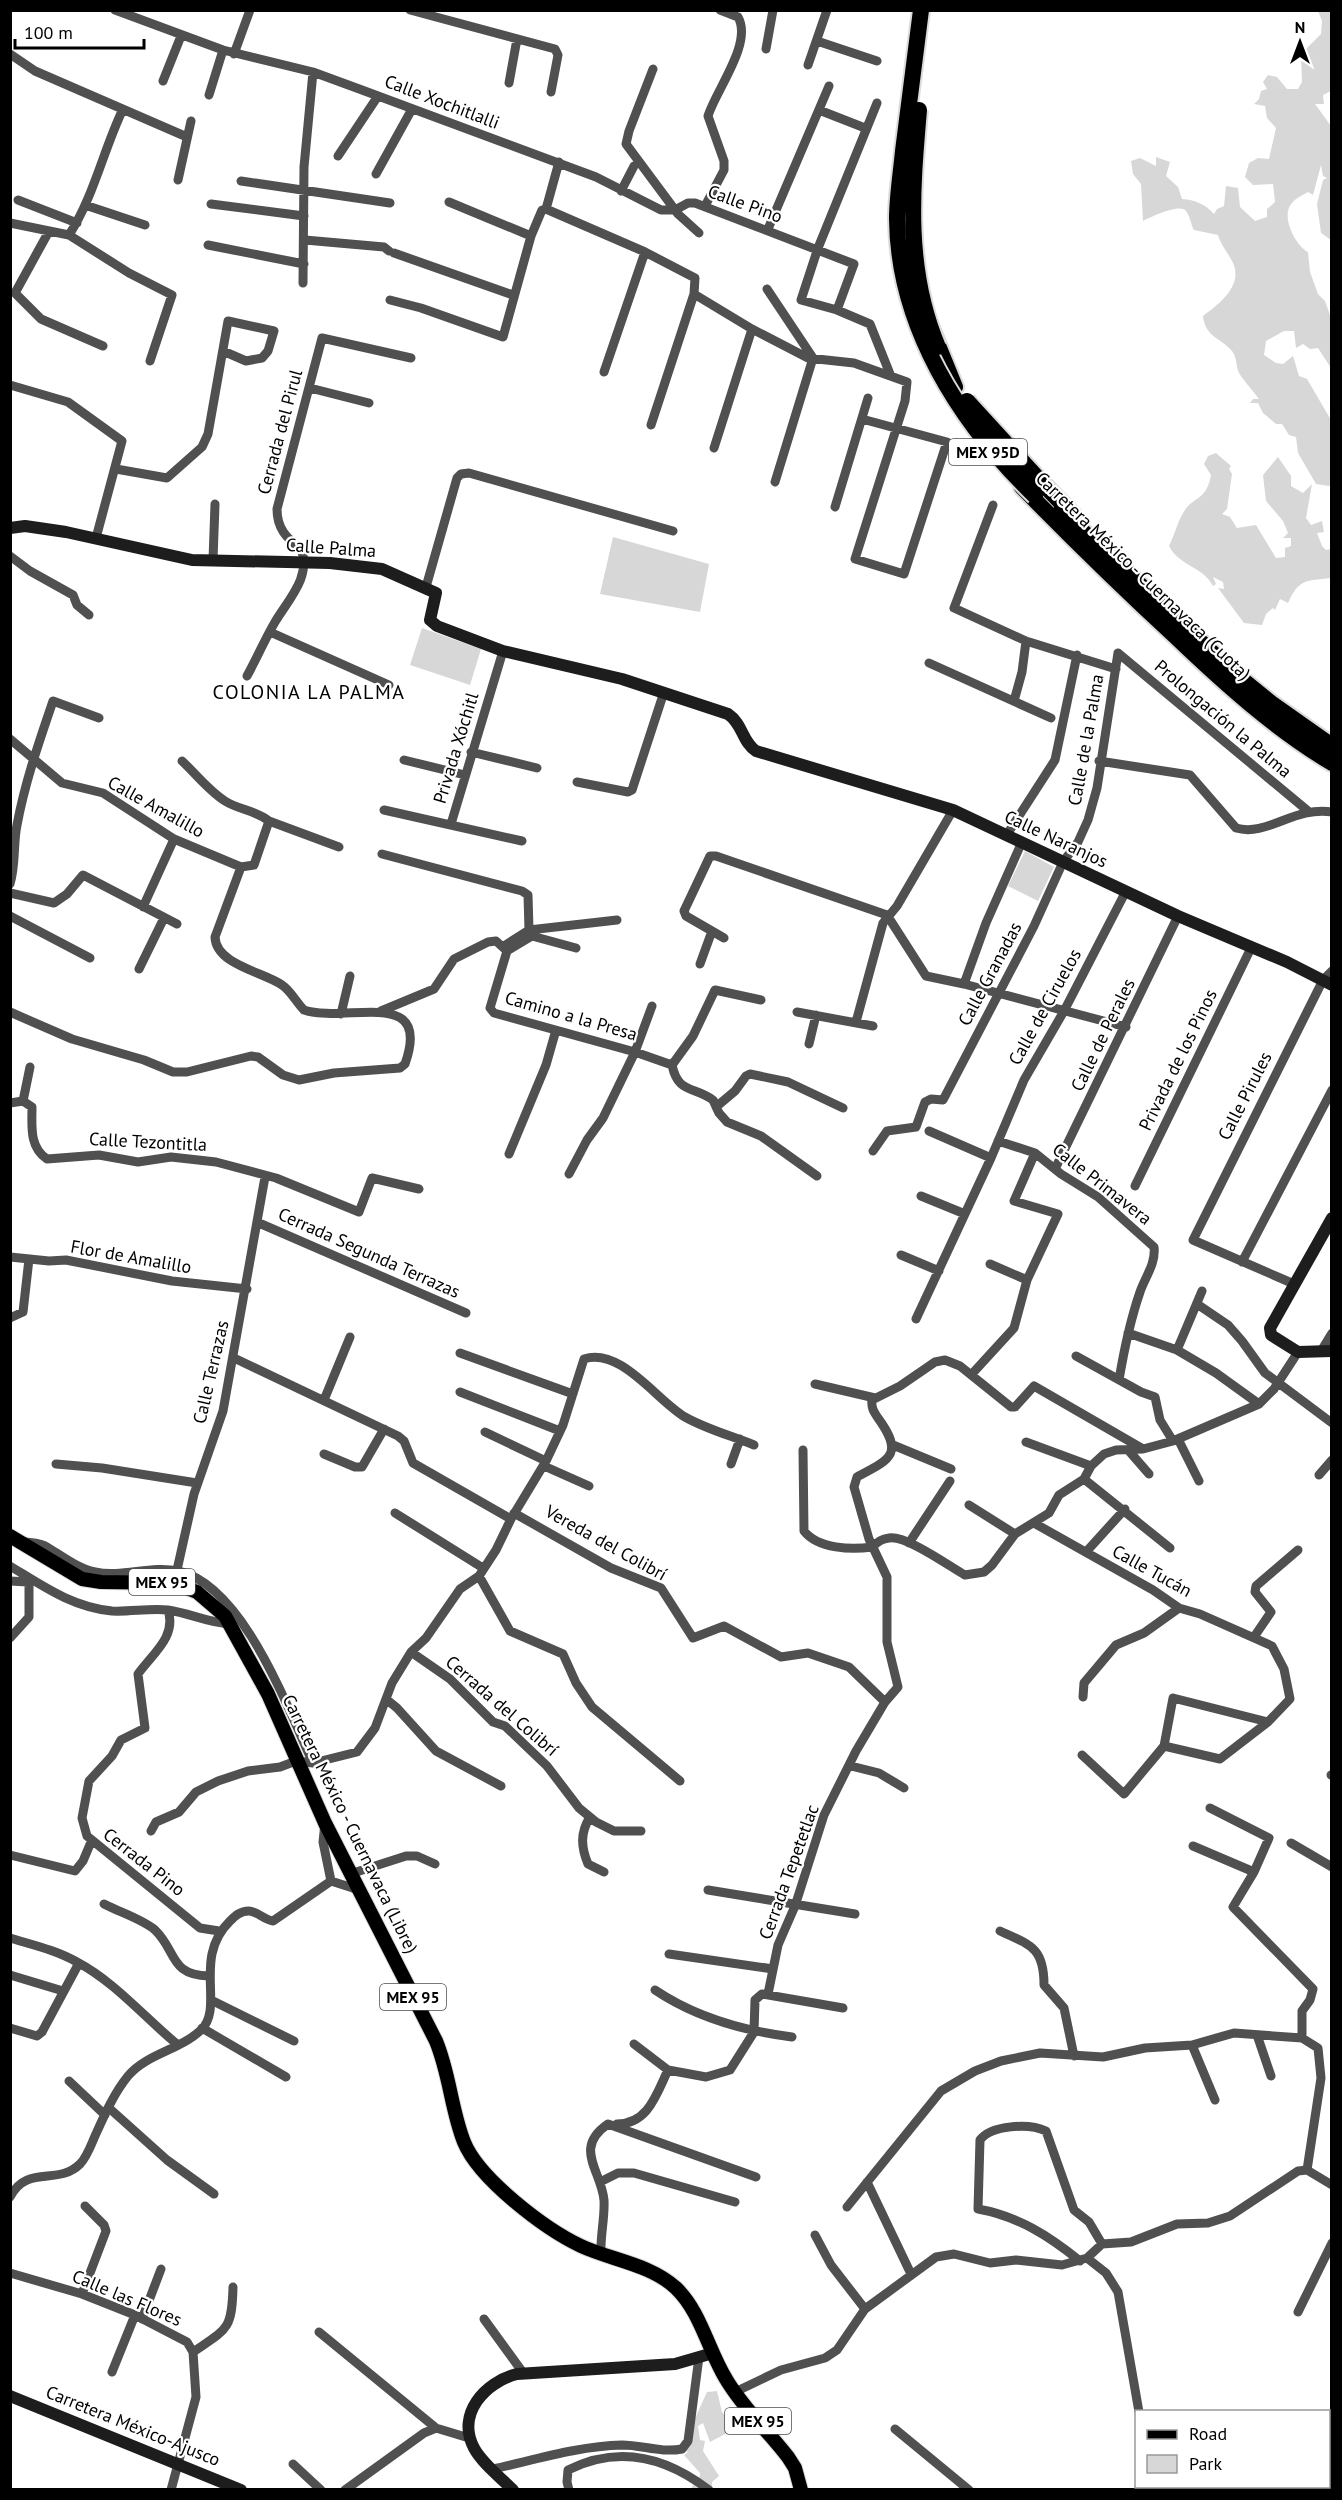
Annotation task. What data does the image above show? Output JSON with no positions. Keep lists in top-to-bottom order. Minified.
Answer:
{"streets":{"main road":["MEX 95","Carretera México - Cuernavaca (Libre)"],"street":["Calle Xochitlalli","Calle Pino","Cerrada del Pirul","Calle Palma","Prolongación la Palma","Calle de la Palma","Privada Xóchitl","Calle Amalillo","Calle Naranjos","Calle Granadas","Calle de Ciruelos","Camino a la Presa","Calle de Perales","Privada de los Pinos","Calle Pirules","Calle Tezontitla","Calle Primavera","Cerrada Segunda Terrazas","Flor de Amalillo","Calle Terrazas","Vereda del Colibrí","Calle Tucán","Cerrada del Colibrí","Cerrada Pino","Cerrada Tepetetlac","Calle las Flores","Carretera México-Ajusco"]},"crossings":[["Calle Xochitlalli","Calle Pino"],["Cerrada del Pirul","Calle Palma"],["Prolongación la Palma","Calle de la Palma"],["Calle de la Palma","Calle Naranjos"],["Calle de la Palma","Calle Granadas"],["Calle Naranjos","Calle Granadas"],["Calle Naranjos","Calle de Ciruelos"],["Calle Naranjos","Calle de Perales"],["Calle Naranjos","Privada de los Pinos"],["Calle Naranjos","Calle Pirules"],["Calle de Ciruelos","Calle Primavera"],["Calle de Perales","Calle Primavera"],["Calle Tezontitla","Calle Terrazas"],["Cerrada Segunda Terrazas","Calle Terrazas"],["Flor de Amalillo","Calle Terrazas"],["Vereda del Colibrí","Cerrada Tepetetlac"],["Calle las Flores","Carretera México-Ajusco"]],"districts":["COLONIA LA PALMA"],"legend":["Road","Park"],"scale_bar":"100 m","north":"top"}
